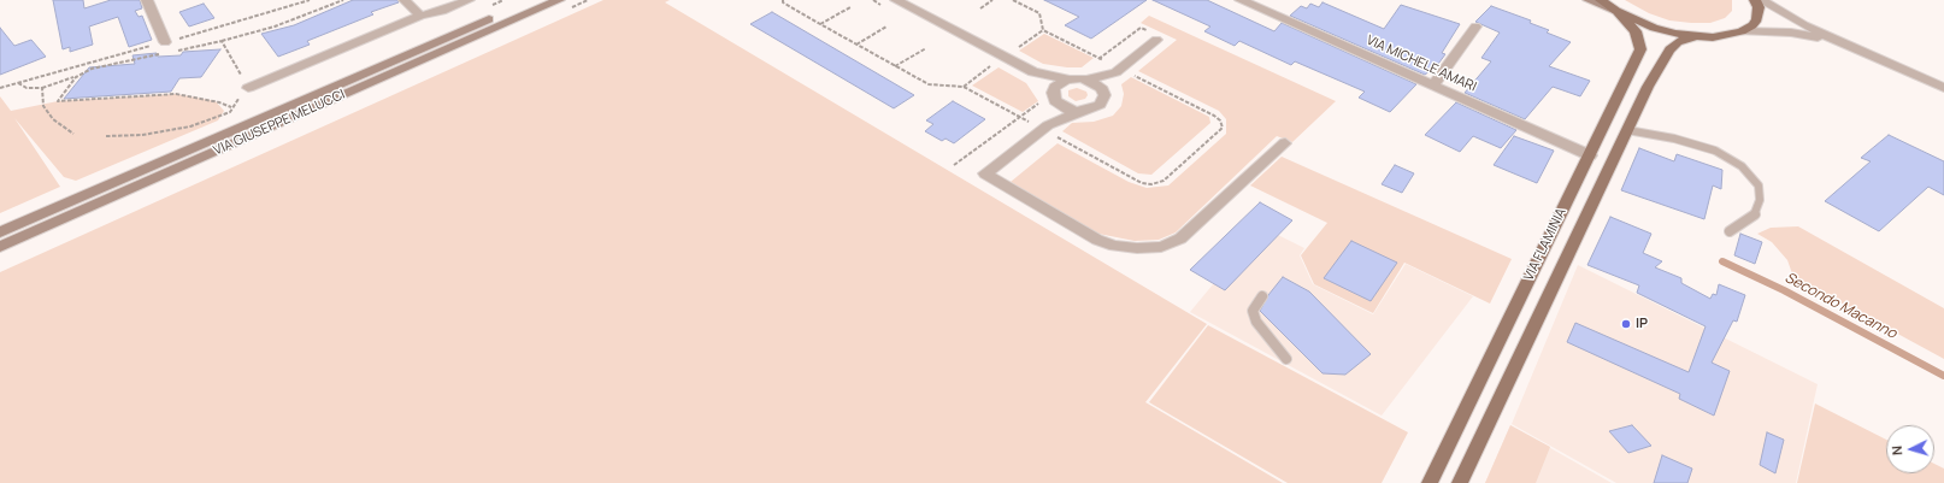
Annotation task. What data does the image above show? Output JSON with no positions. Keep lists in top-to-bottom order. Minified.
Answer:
{"streets":{"main road":["VIA GIUSEPPE MELUCCI","VIA FLAMINIA"],"street":["VIA MICHELE AMARI"]},"crossings":[["VIA MICHELE AMARI","VIA FLAMINIA"]],"water":["Secondo Macanno"],"places":["IP"],"north":"left"}
